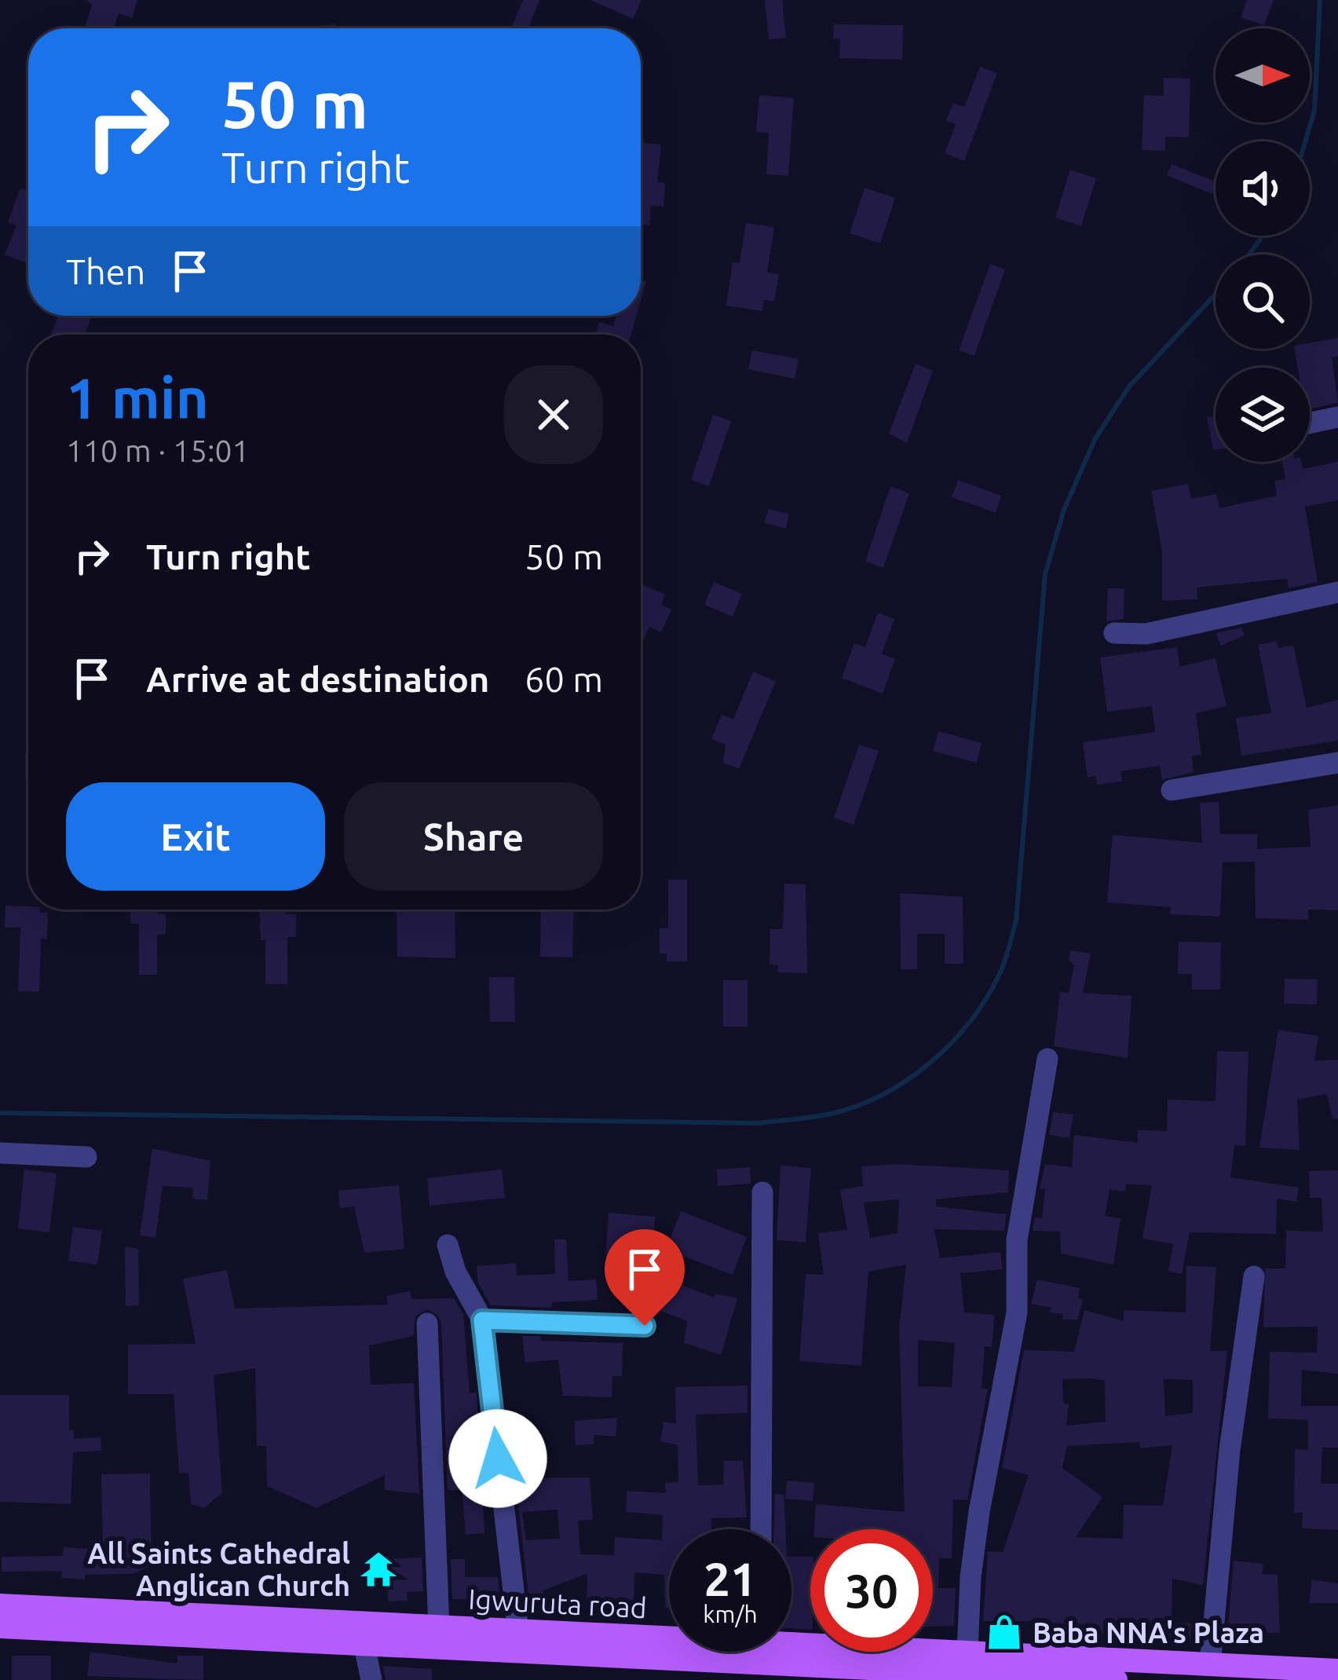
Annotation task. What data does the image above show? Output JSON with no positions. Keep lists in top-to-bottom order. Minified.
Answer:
{"streets":{"main road":["Igwuruta road"]},"places":{"temple":["All Saints Cathedral Anglican Church"],"shop":["Baba NNA's Plaza"]},"north":"right","page":{"turn":["50 m","Turn right"],"then":"Then","heading":["1 min","110 m · 15:01"],"list":[{"name":"Turn right","value":"50 m"},{"name":"Arrive at destination","value":"60 m"}],"buttons":["Exit","Share"],"speed":"21 km/h","limit":"30"}}
